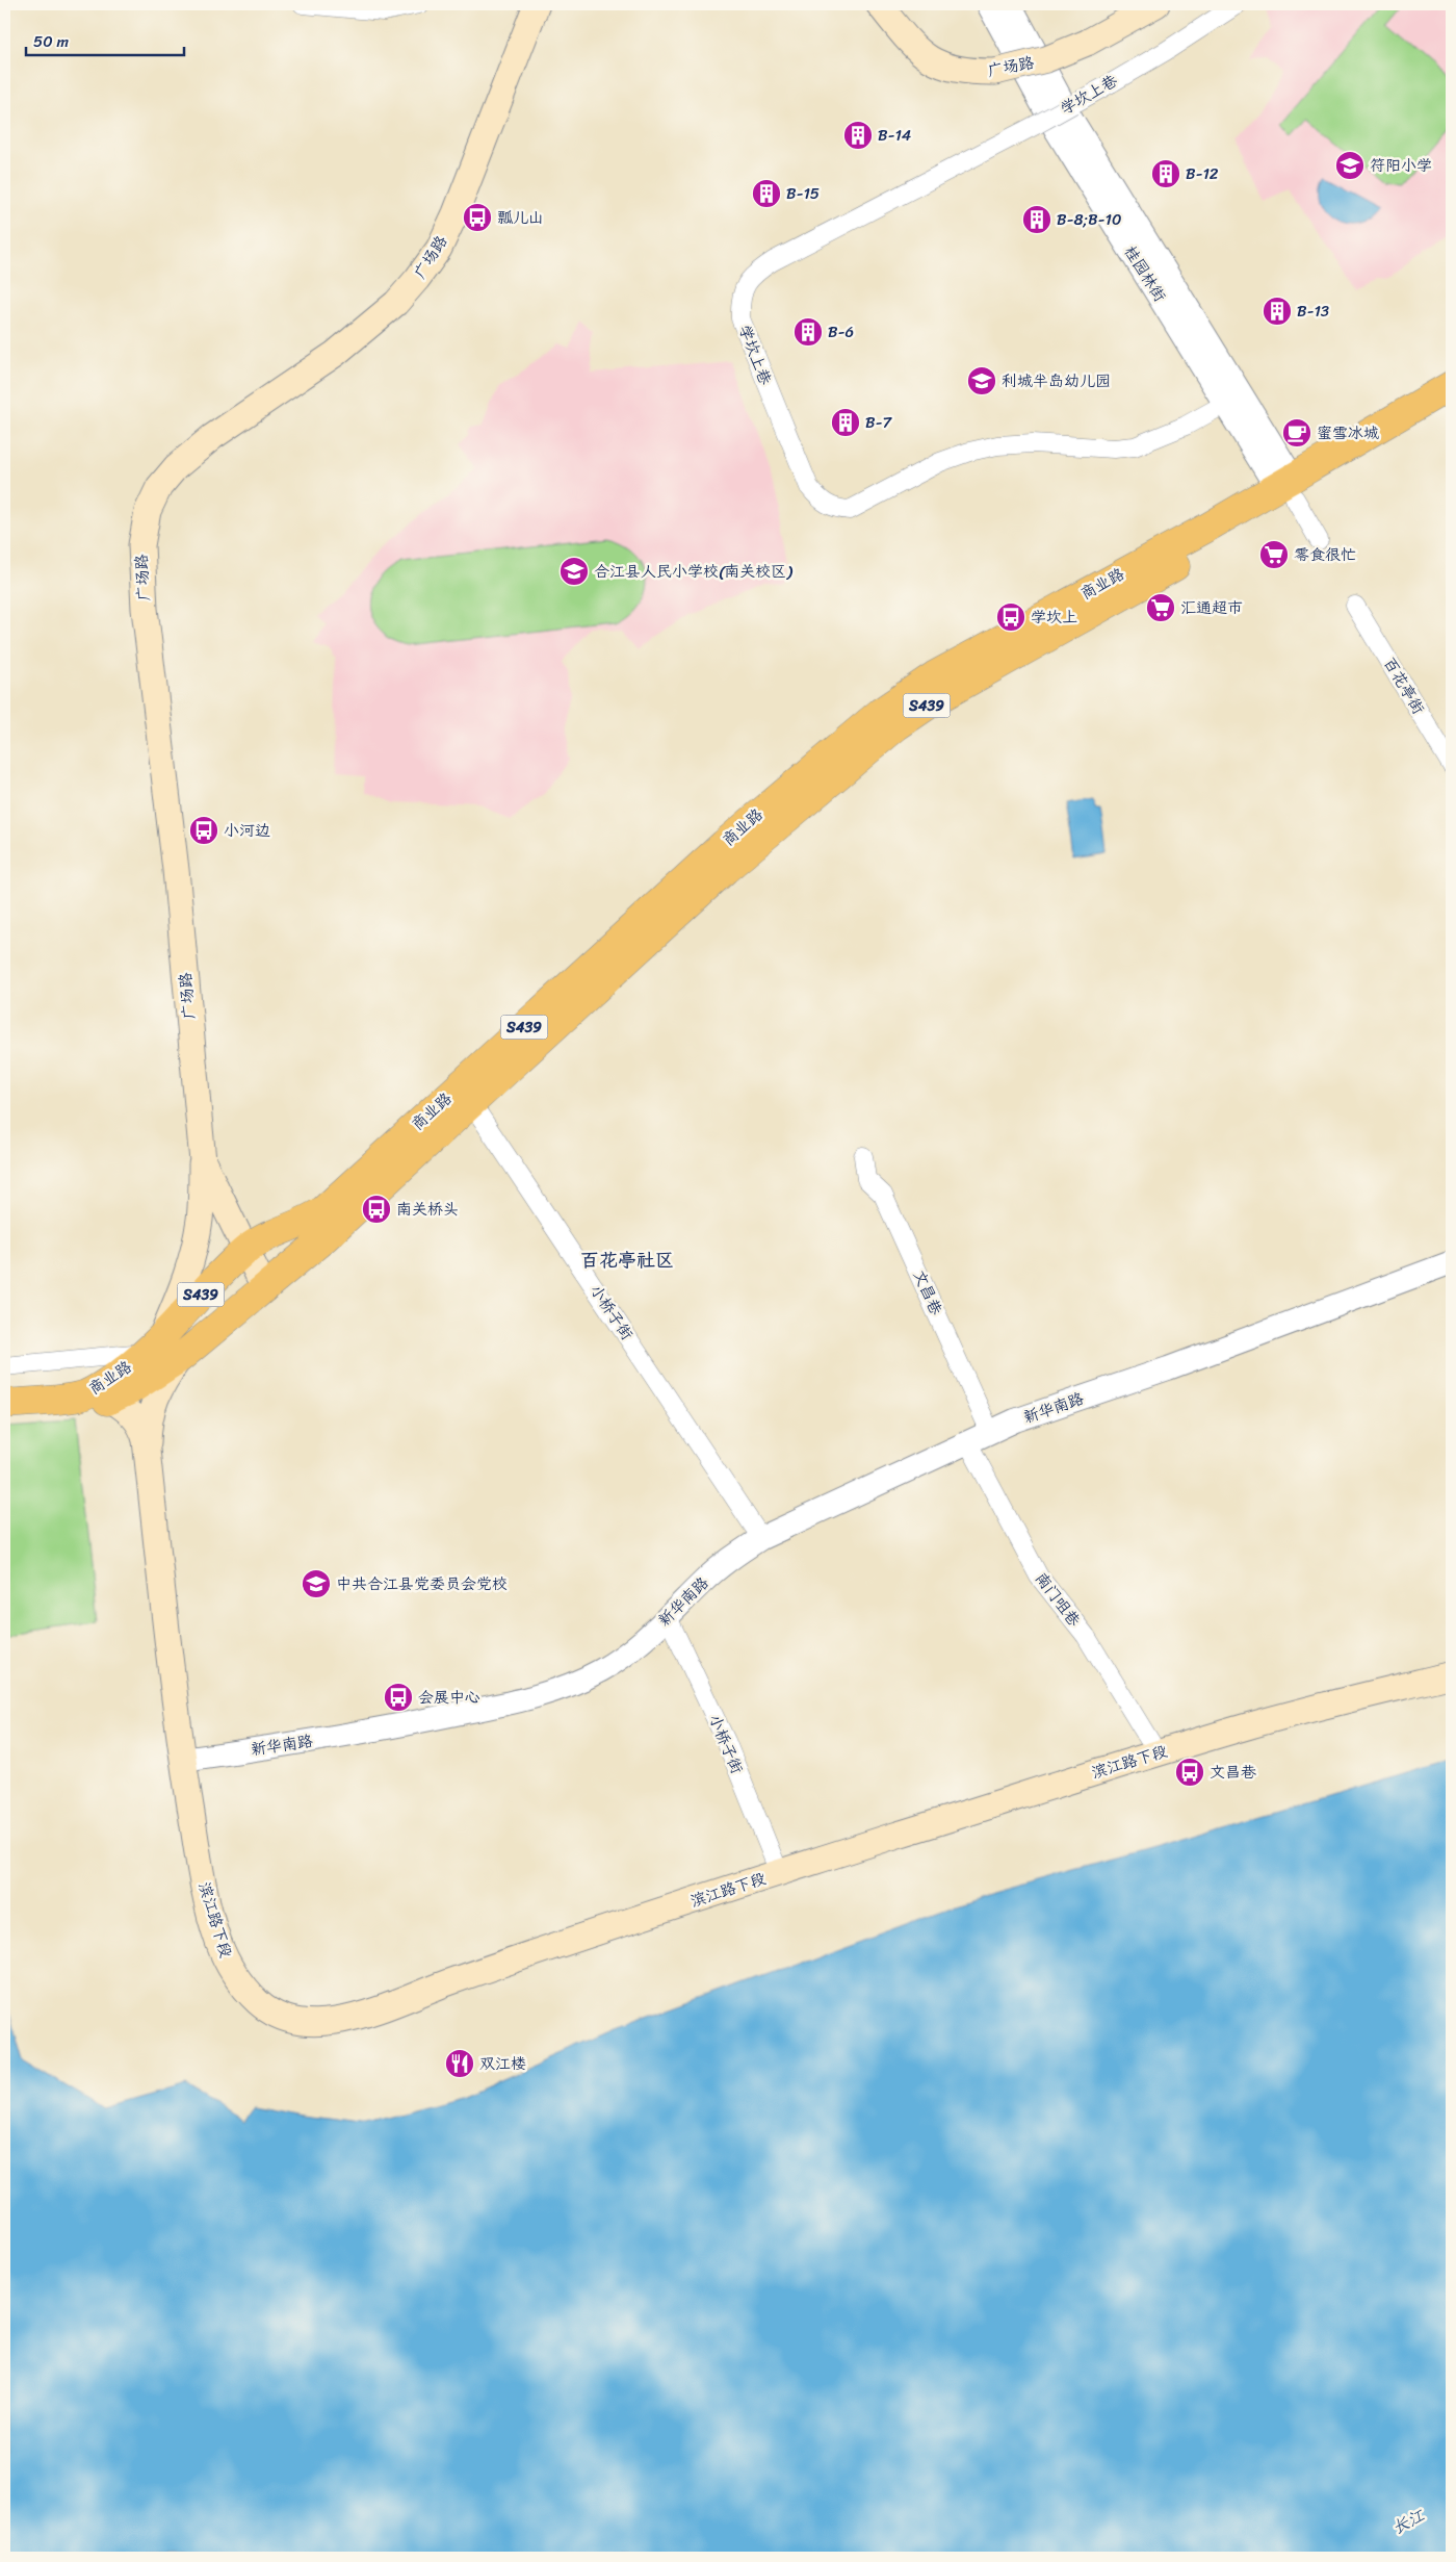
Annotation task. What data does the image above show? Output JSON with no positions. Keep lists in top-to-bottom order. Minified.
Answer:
{"streets":{"main road":["广场路","商业路","S439","滨江路下段"],"street":["学坎上巷","桂园林街","百花亭街","文昌巷","小桥子街","新华南路","南门咀巷"]},"crossings":[["广场路","商业路"],["学坎上巷","桂园林街"],["桂园林街","商业路"],["商业路","S439"],["商业路","小桥子街"],["文昌巷","新华南路"],["小桥子街","新华南路"],["小桥子街","滨江路下段"],["新华南路","南门咀巷"],["新华南路","滨江路下段"],["南门咀巷","滨江路下段"]],"districts":["百花亭社区"],"water":["长江"],"places":{"building":["B-14","B-12","B-15","B-8;B-10","B-13","B-6","B-7"],"school or university":["符阳小学","利城半岛幼儿园","合江县人民小学校(南关校区)","中共合江县党委员会党校"],"bus stop":["瓢儿山","学坎上","小河边","南关桥头","会展中心","文昌巷"],"cafe":["蜜雪冰城"],"supermarket":["零食很忙","汇通超市"],"restaurant":["双江楼"]},"scale_bar":"50 m"}
